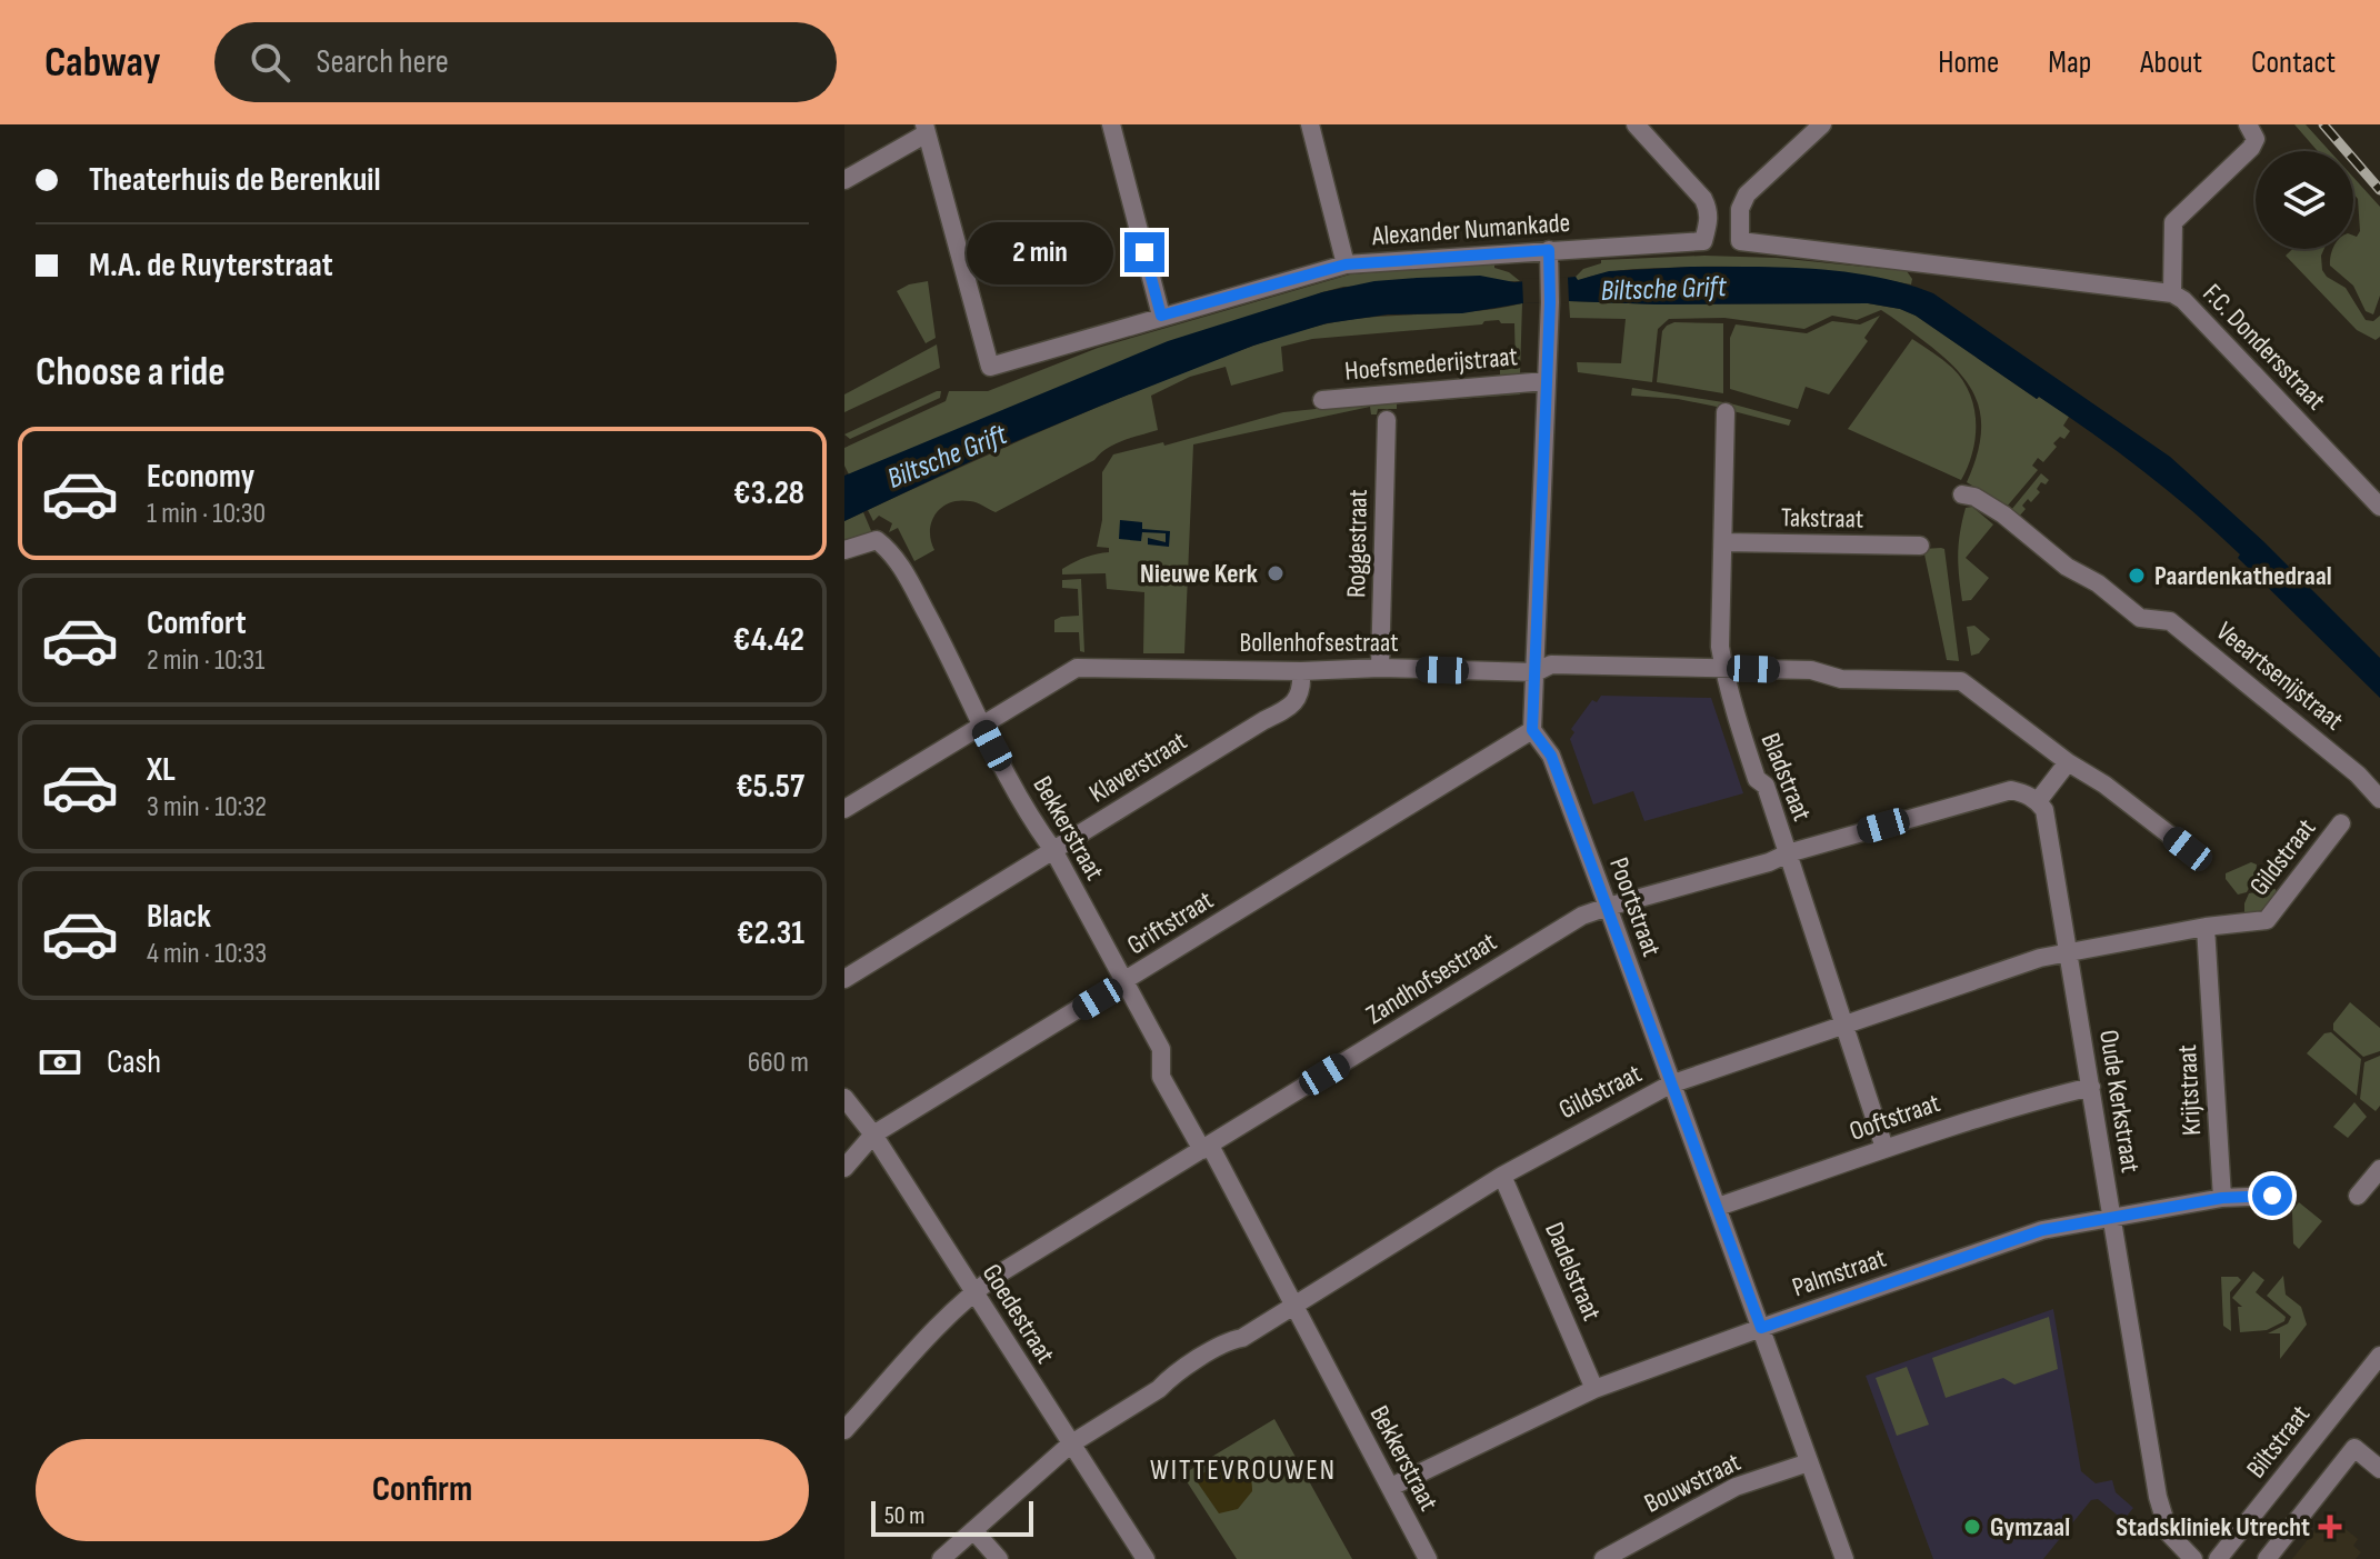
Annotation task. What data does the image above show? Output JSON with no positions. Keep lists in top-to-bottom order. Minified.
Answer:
{"streets":{"street":["Alexander Numankade","F.C. Dondersstraat","Hoefsmederijstraat","Takstraat","Roggestraat","Bollenhofsestraat","Veeartsenijstraat","Klaverstraat","Bladstraat","Bekkerstraat","Gildstraat","Poortstraat","Griftstraat","Zandhofsestraat","Krijtstraat","Oude Kerkstraat","Ooftstraat","Dadelstraat","Palmstraat","Goedestraat","Biltstraat","Bouwstraat"]},"crossings":[["Takstraat","Bladstraat"],["Roggestraat","Bollenhofsestraat"],["Bollenhofsestraat","Klaverstraat"],["Bollenhofsestraat","Bladstraat"],["Bollenhofsestraat","Bekkerstraat"],["Klaverstraat","Bekkerstraat"],["Bladstraat","Gildstraat"],["Bladstraat","Zandhofsestraat"],["Bladstraat","Ooftstraat"],["Bekkerstraat","Gildstraat"],["Bekkerstraat","Griftstraat"],["Bekkerstraat","Zandhofsestraat"],["Bekkerstraat","Palmstraat"],["Gildstraat","Poortstraat"],["Gildstraat","Krijtstraat"],["Gildstraat","Oude Kerkstraat"],["Gildstraat","Dadelstraat"],["Gildstraat","Goedestraat"],["Poortstraat","Griftstraat"],["Poortstraat","Zandhofsestraat"],["Poortstraat","Ooftstraat"],["Poortstraat","Palmstraat"],["Poortstraat","Bouwstraat"],["Griftstraat","Goedestraat"],["Zandhofsestraat","Oude Kerkstraat"],["Zandhofsestraat","Goedestraat"],["Krijtstraat","Palmstraat"],["Oude Kerkstraat","Ooftstraat"],["Oude Kerkstraat","Palmstraat"],["Dadelstraat","Palmstraat"]],"districts":["WITTEVROUWEN"],"water":["Biltsche Grift"],"places":{"other":["Nieuwe Kerk","Paardenkathedraal","Gymzaal"],"health":["Stadskliniek Utrecht"]},"scale_bar":"50 m","page":{"header":"Cabway","search":"Search here","nav":["Home","Map","About","Contact"],"banner":["Theaterhuis de Berenkuil","M.A. de Ruyterstraat"],"bubble":"2 min","heading":"Choose a ride","list":[{"name":"Economy","note":"1 min · 10:30","value":"€3.28"},{"name":"Comfort","note":"2 min · 10:31","value":"€4.42"},{"name":"XL","note":"3 min · 10:32","value":"€5.57"},{"name":"Black","note":"4 min · 10:33","value":"€2.31"}],"pay":["Cash","660 m"],"buttons":"Confirm","scale":"50 m"}}
